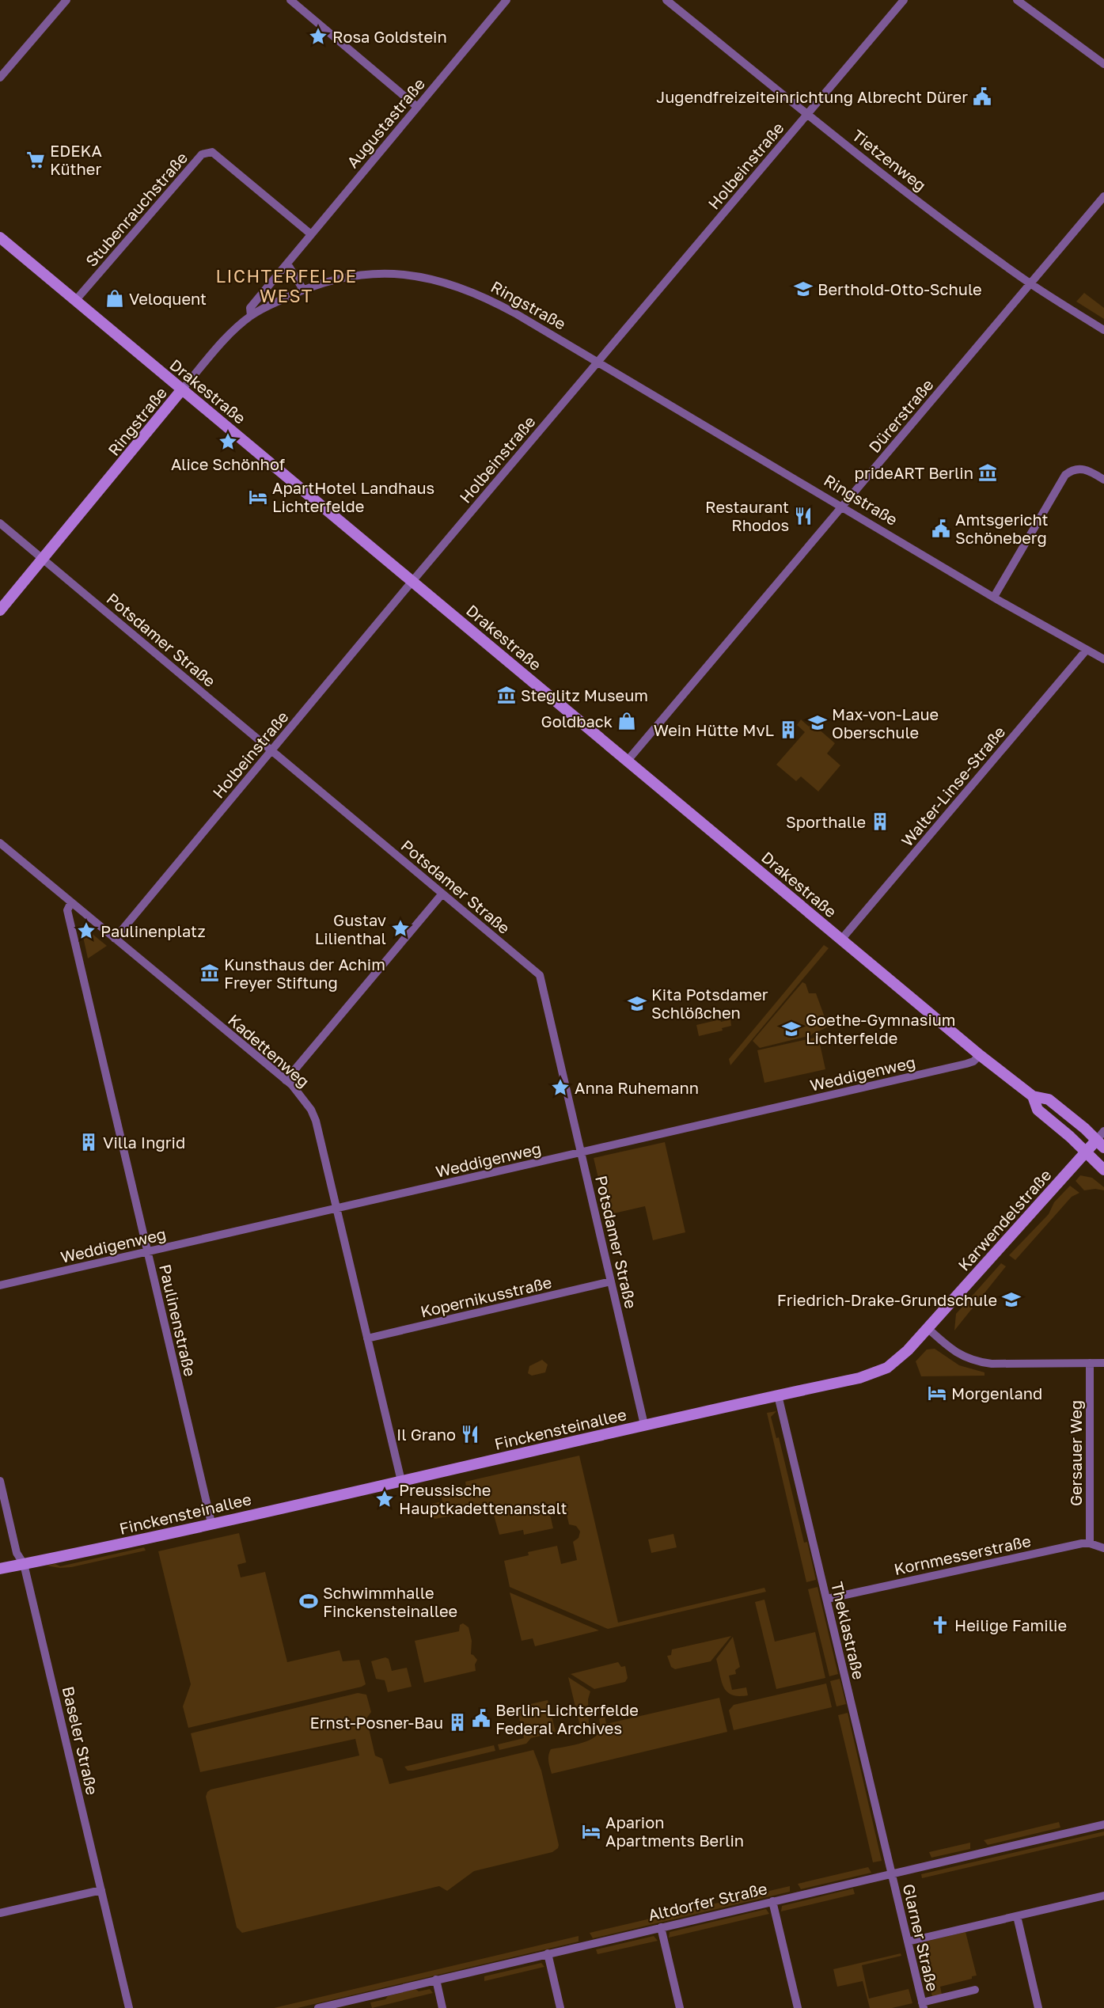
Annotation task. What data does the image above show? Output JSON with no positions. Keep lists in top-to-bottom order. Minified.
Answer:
{"streets":{"main road":["Ringstraße","Drakestraße","Karwendelstraße","Finckensteinallee"],"street":["Augustastraße","Tietzenweg","Holbeinstraße","Stubenrauchstraße","Dürerstraße","Potsdamer Straße","Walter-Linse-Straße","Kadettenweg","Weddigenweg","Kopernikusstraße","Paulinenstraße","Gersauer Weg","Kornmesserstraße","Theklastraße","Baseler Straße","Altdorfer Straße","Glarner Straße"]},"crossings":[["Augustastraße","Stubenrauchstraße"],["Augustastraße","Ringstraße"],["Tietzenweg","Holbeinstraße"],["Tietzenweg","Dürerstraße"],["Holbeinstraße","Ringstraße"],["Holbeinstraße","Drakestraße"],["Holbeinstraße","Potsdamer Straße"],["Holbeinstraße","Kadettenweg"],["Stubenrauchstraße","Drakestraße"],["Ringstraße","Drakestraße"],["Ringstraße","Dürerstraße"],["Ringstraße","Potsdamer Straße"],["Ringstraße","Walter-Linse-Straße"],["Drakestraße","Dürerstraße"],["Drakestraße","Walter-Linse-Straße"],["Drakestraße","Weddigenweg"],["Drakestraße","Karwendelstraße"],["Potsdamer Straße","Weddigenweg"],["Potsdamer Straße","Kopernikusstraße"],["Potsdamer Straße","Finckensteinallee"],["Kadettenweg","Weddigenweg"],["Kadettenweg","Kopernikusstraße"],["Kadettenweg","Paulinenstraße"],["Kadettenweg","Finckensteinallee"],["Weddigenweg","Paulinenstraße"],["Karwendelstraße","Finckensteinallee"],["Paulinenstraße","Finckensteinallee"],["Finckensteinallee","Theklastraße"],["Finckensteinallee","Baseler Straße"],["Gersauer Weg","Kornmesserstraße"],["Kornmesserstraße","Theklastraße"],["Theklastraße","Altdorfer Straße"],["Theklastraße","Glarner Straße"],["Altdorfer Straße","Glarner Straße"]],"districts":["LICHTERFELDE WEST"],"places":{"place":["Rosa Goldstein","Alice Schönhof","Gustav Lilienthal","Paulinenplatz","Anna Ruhemann","Preussische Hauptkadettenanstalt"],"public building":["Jugendfreizeiteinrichtung Albrecht Dürer","Amtsgericht Schöneberg","Berlin-Lichterfelde Federal Archives"],"supermarket":["EDEKA Küther"],"school or university":["Berthold-Otto-Schule","Max-von-Laue Oberschule","Kita Potsdamer Schlößchen","Goethe-Gymnasium Lichterfelde","Friedrich-Drake-Grundschule"],"shop":["Veloquent","Goldback"],"museum":["prideART Berlin","Steglitz Museum","Kunsthaus der Achim Freyer Stiftung"],"hotel":["ApartHotel Landhaus Lichterfelde","Morgenland","Aparion Apartments Berlin"],"restaurant":["Restaurant Rhodos","Il Grano"],"building":["Wein Hütte MvL","Sporthalle","Villa Ingrid","Ernst-Posner-Bau"],"sports":["Schwimmhalle Finckensteinallee"],"church":["Heilige Familie"]}}
